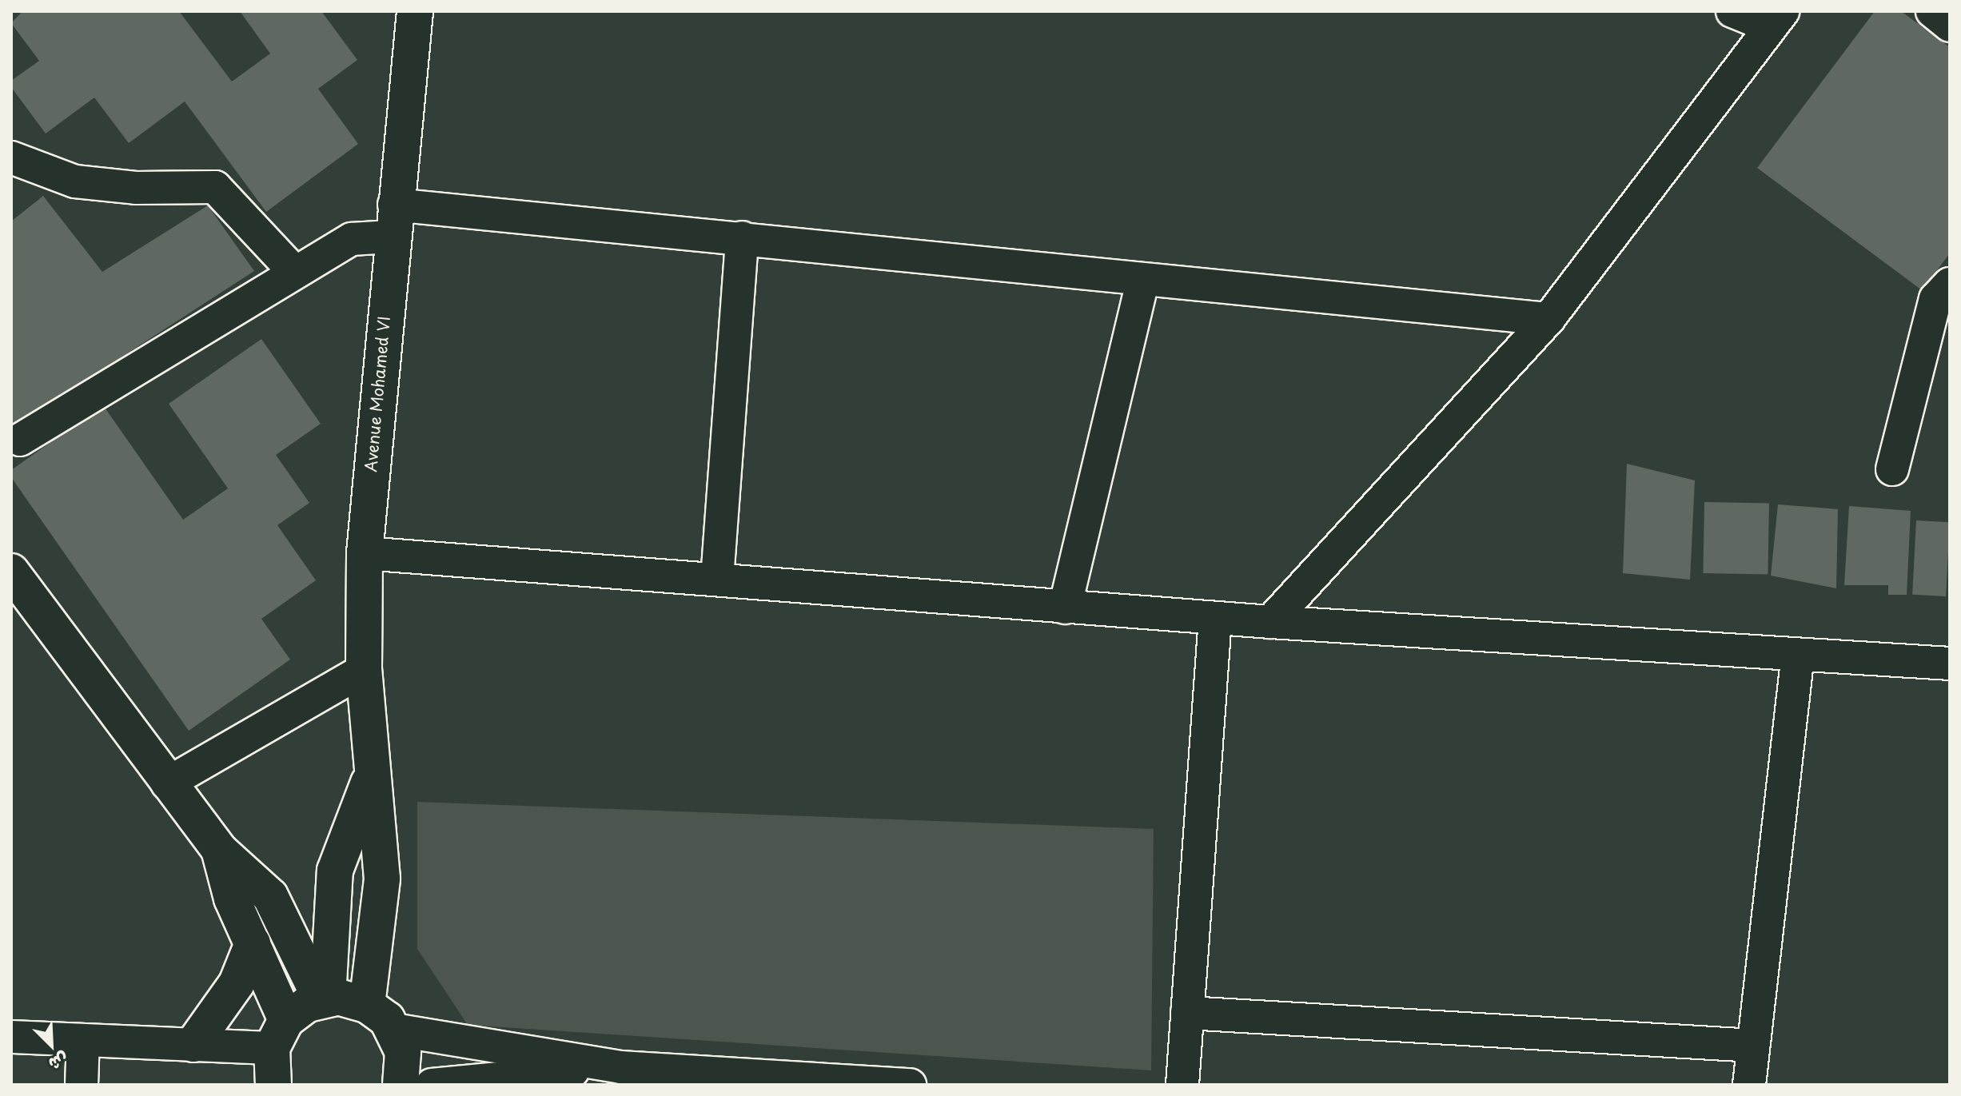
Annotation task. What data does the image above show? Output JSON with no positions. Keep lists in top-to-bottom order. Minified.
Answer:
{"streets":{"main road":["Avenue Mohamed VI"]},"north":"bottom right"}
